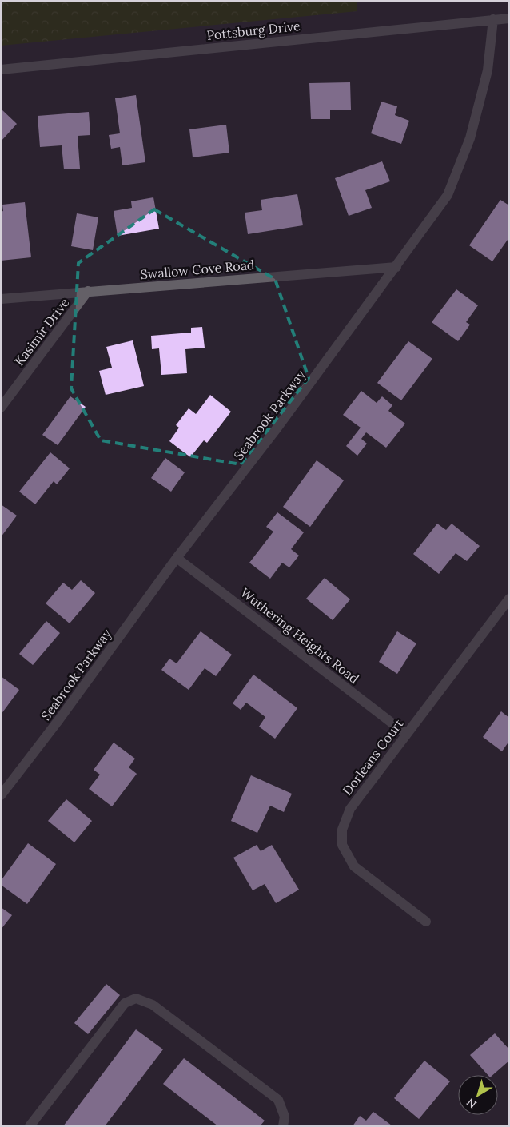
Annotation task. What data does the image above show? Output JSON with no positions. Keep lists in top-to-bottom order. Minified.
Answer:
{"streets":{"street":["Pottsburg Drive","Swallow Cove Road","Kasimir Drive","Seabrook Parkway","Wuthering Heights Road","Dorleans Court"]},"crossings":[["Pottsburg Drive","Seabrook Parkway"],["Swallow Cove Road","Kasimir Drive"],["Swallow Cove Road","Seabrook Parkway"],["Seabrook Parkway","Wuthering Heights Road"],["Wuthering Heights Road","Dorleans Court"]],"north":"bottom left"}
